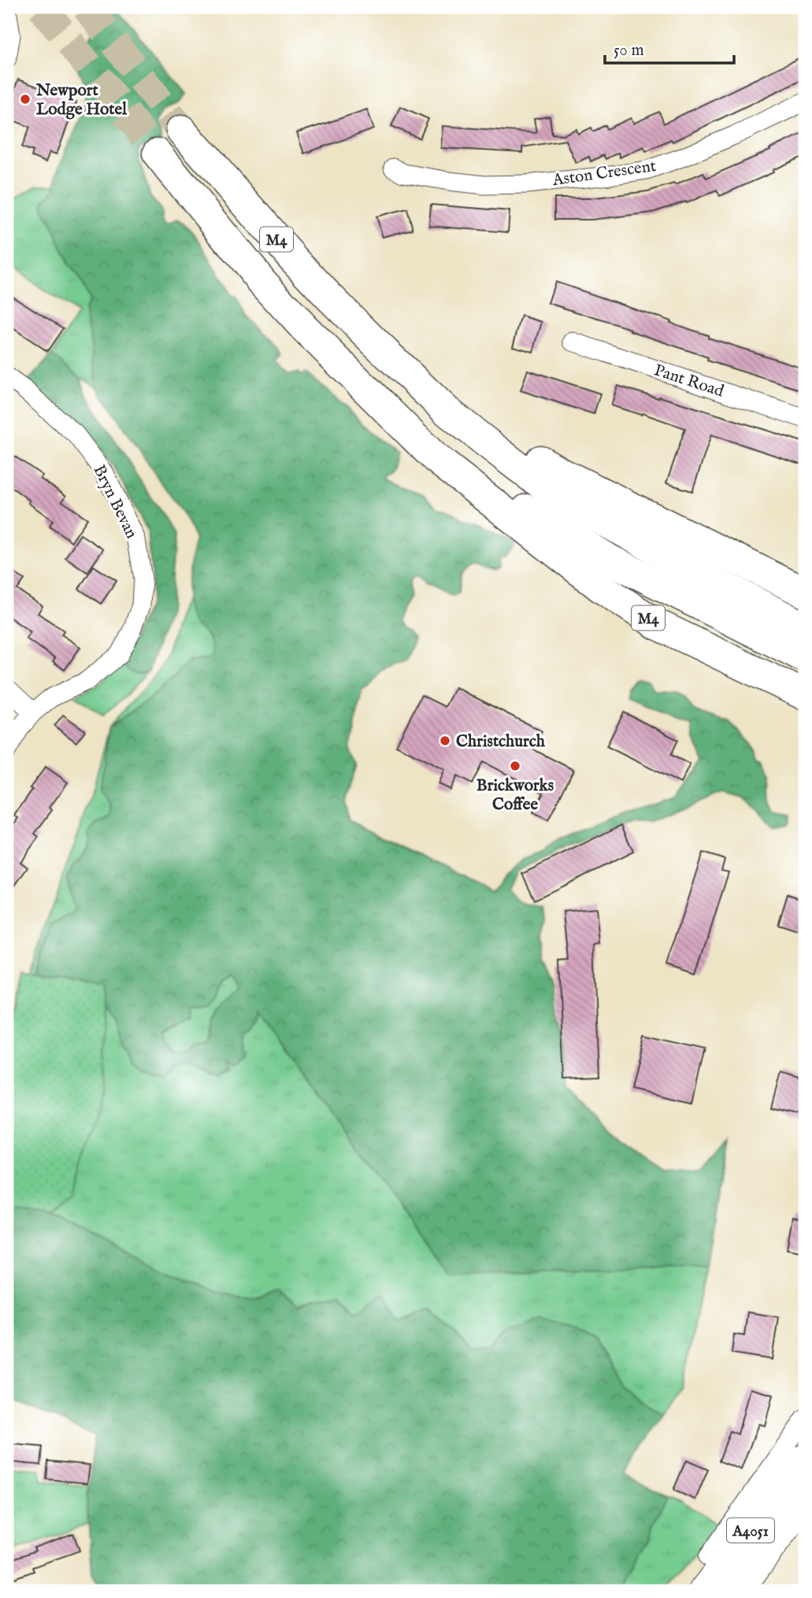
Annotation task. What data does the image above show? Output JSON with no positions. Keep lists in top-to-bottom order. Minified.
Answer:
{"streets":{"highway":["M4"],"main road":["A4051"],"street":["Aston Crescent","Pant Road","Bryn Bevan"]},"places":["Newport Lodge Hotel","Christchurch","Brickworks Coffee"],"scale_bar":"50 m"}
